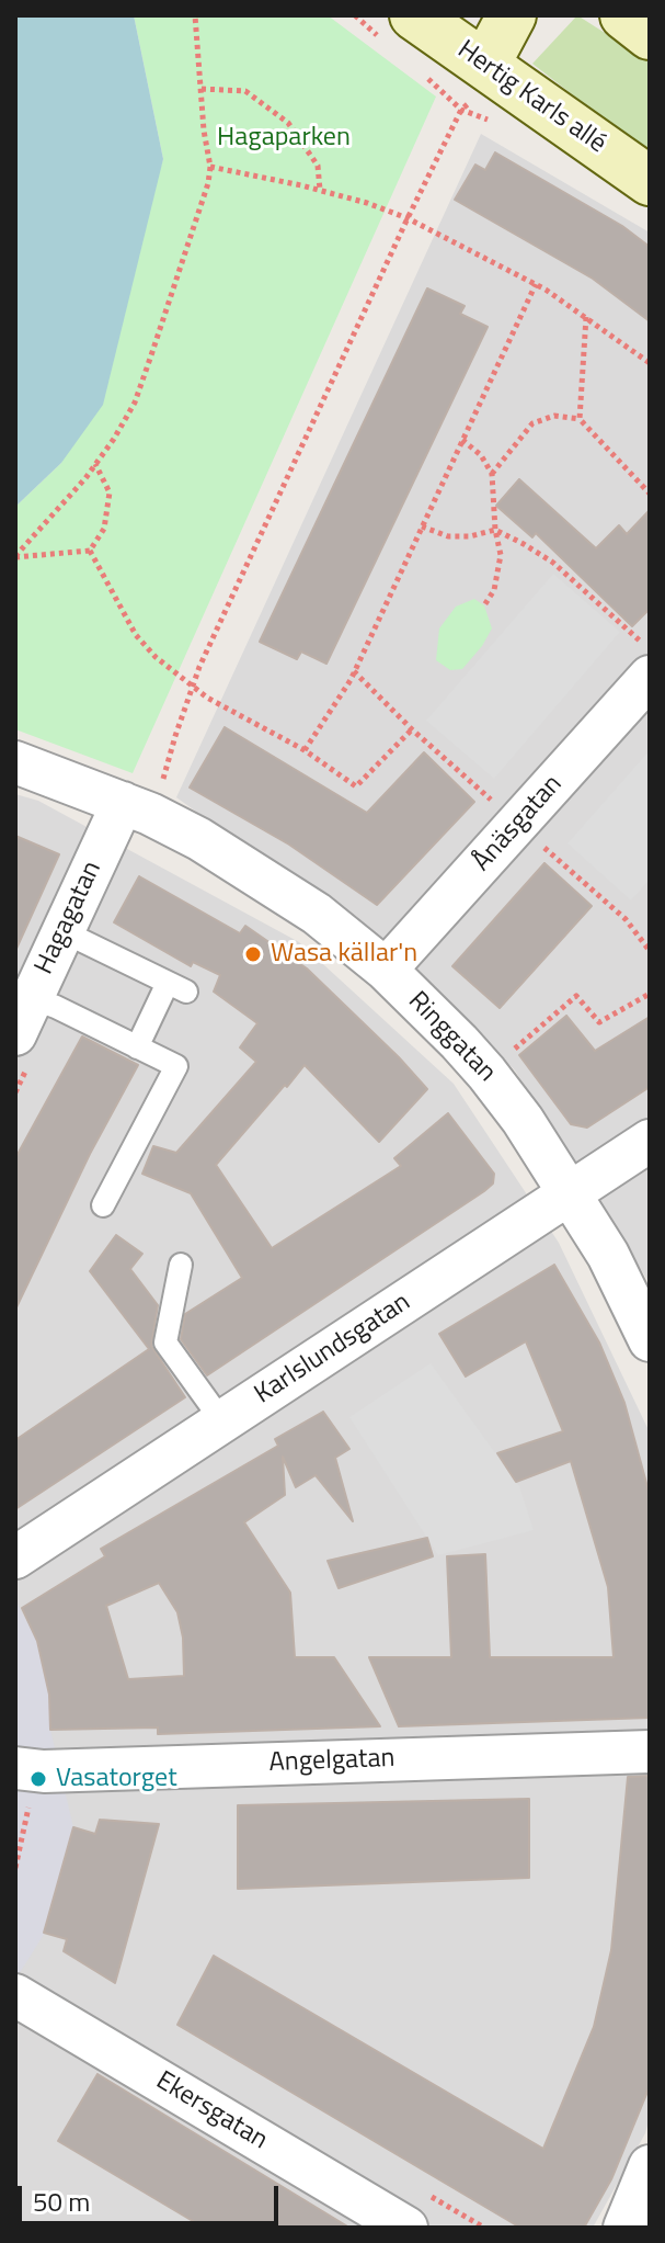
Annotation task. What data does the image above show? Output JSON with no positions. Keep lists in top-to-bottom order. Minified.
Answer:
{"streets":{"main road":["Hertig Karls allé"],"street":["Ånäsgatan","Hagagatan","Ringgatan","Karlslundsgatan","Angelgatan","Ekersgatan"]},"crossings":[["Ånäsgatan","Ringgatan"],["Hagagatan","Ringgatan"],["Ringgatan","Karlslundsgatan"]],"parks":["Hagaparken"],"places":["Wasa källar'n","Vasatorget"],"scale_bar":"50 m"}
